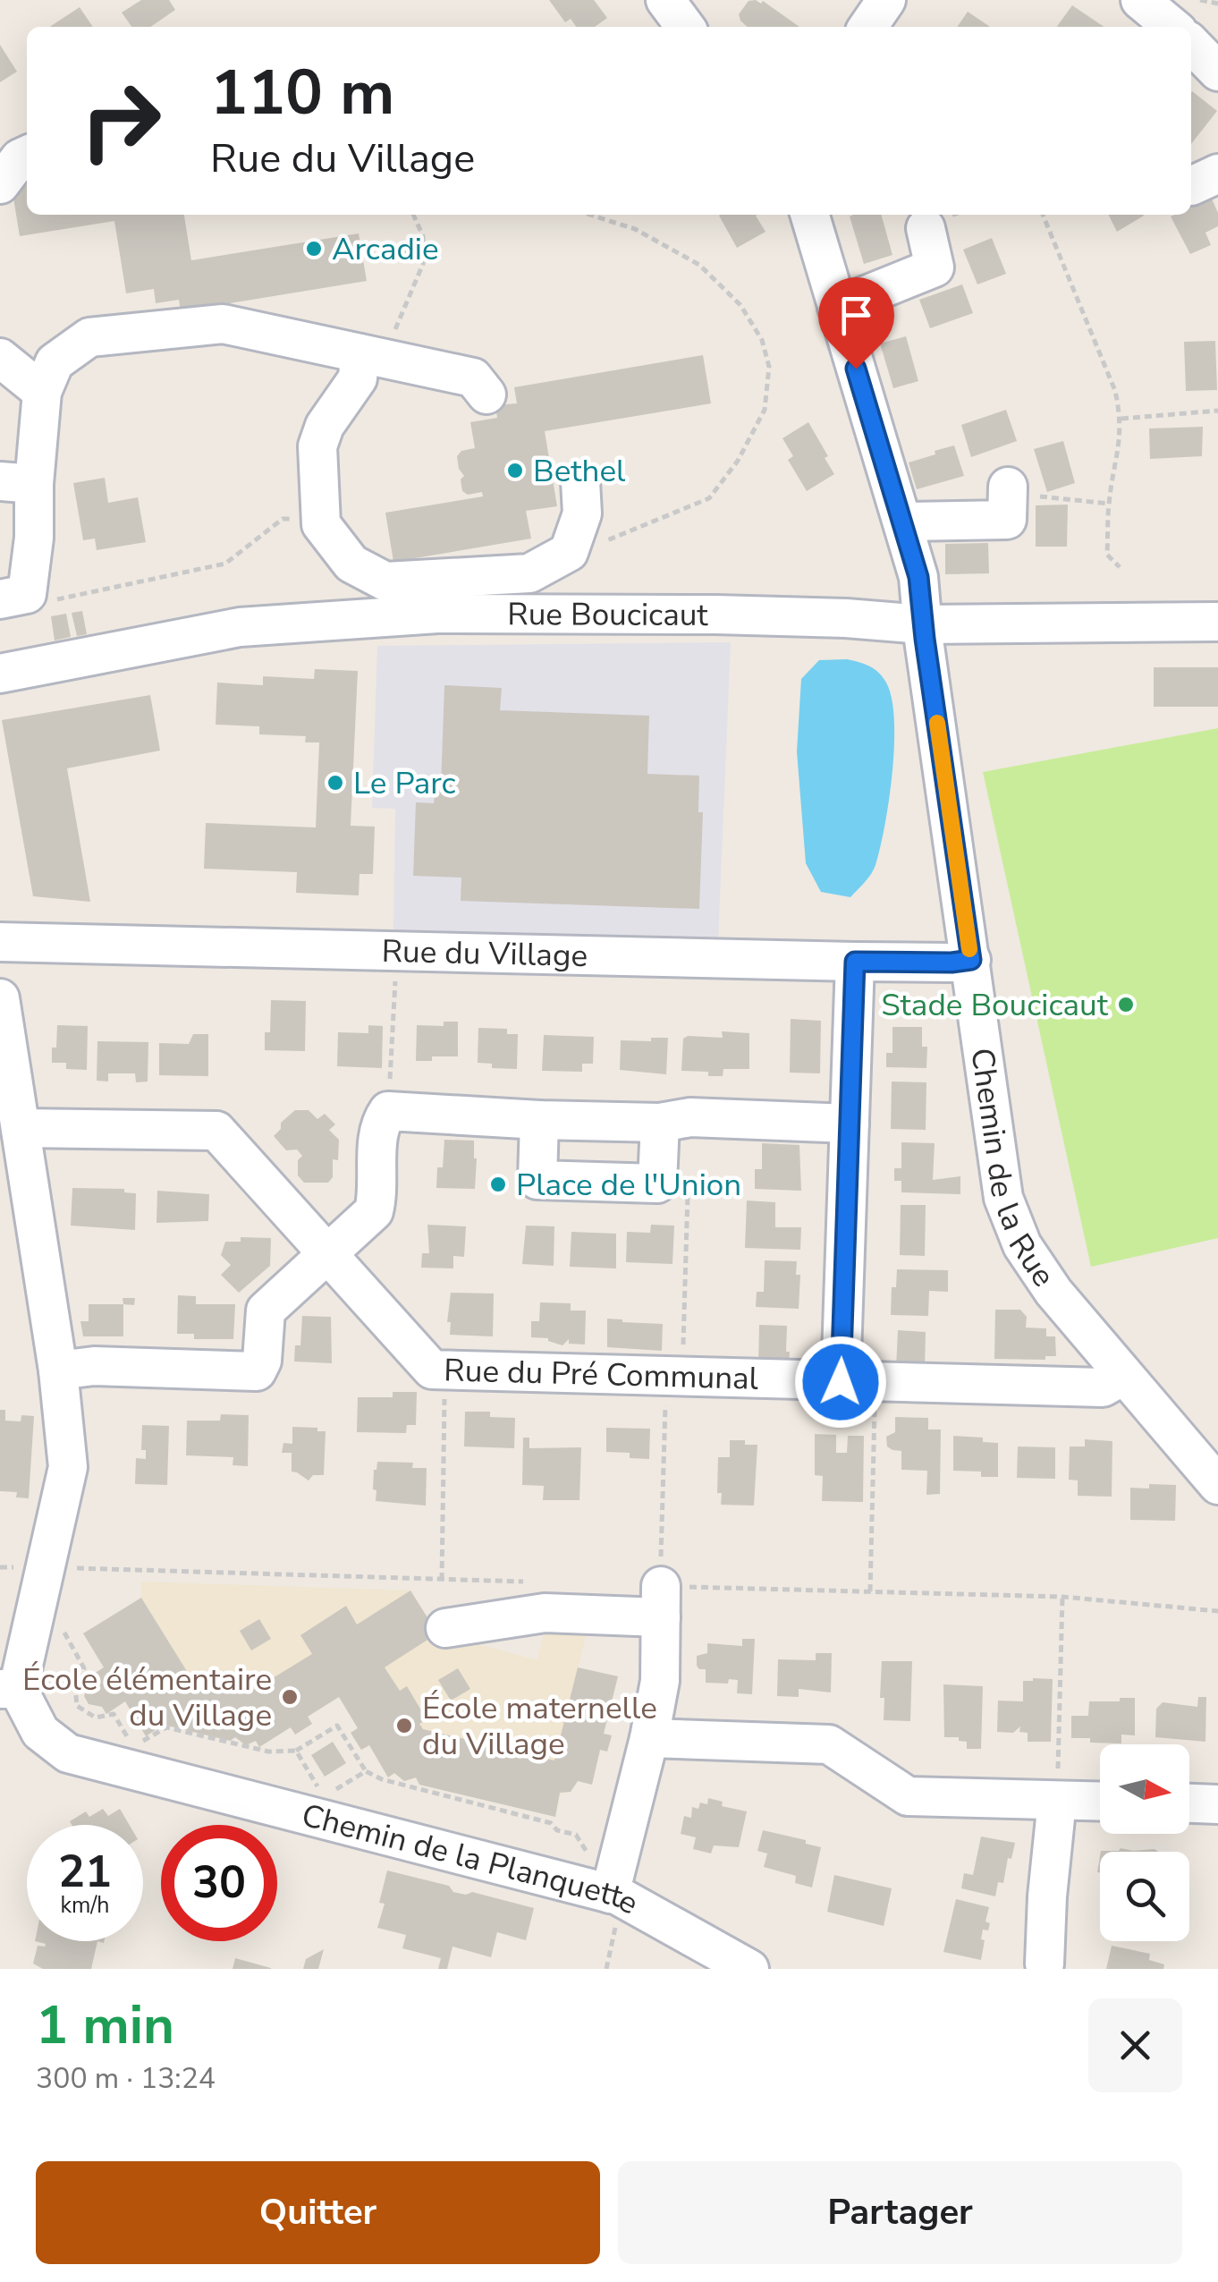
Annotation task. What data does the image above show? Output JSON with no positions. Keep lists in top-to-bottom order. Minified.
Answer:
{"streets":{"street":["Rue Boucicaut","Rue du Village","Chemin de la Rue","Rue du Pré Communal","Chemin de la Planquette"]},"crossings":[["Rue Boucicaut","Chemin de la Rue"],["Rue du Village","Chemin de la Rue"],["Chemin de la Rue","Rue du Pré Communal"]],"places":["Arcadie","Bethel","Le Parc","Stade Boucicaut","Place de l'Union","École élémentaire du Village","École maternelle du Village"],"north":"right","page":{"turn":["110 m","Rue du Village"],"speed":"21 km/h","limit":"30","heading":["1 min","300 m · 13:24"],"buttons":["Quitter","Partager"]}}
